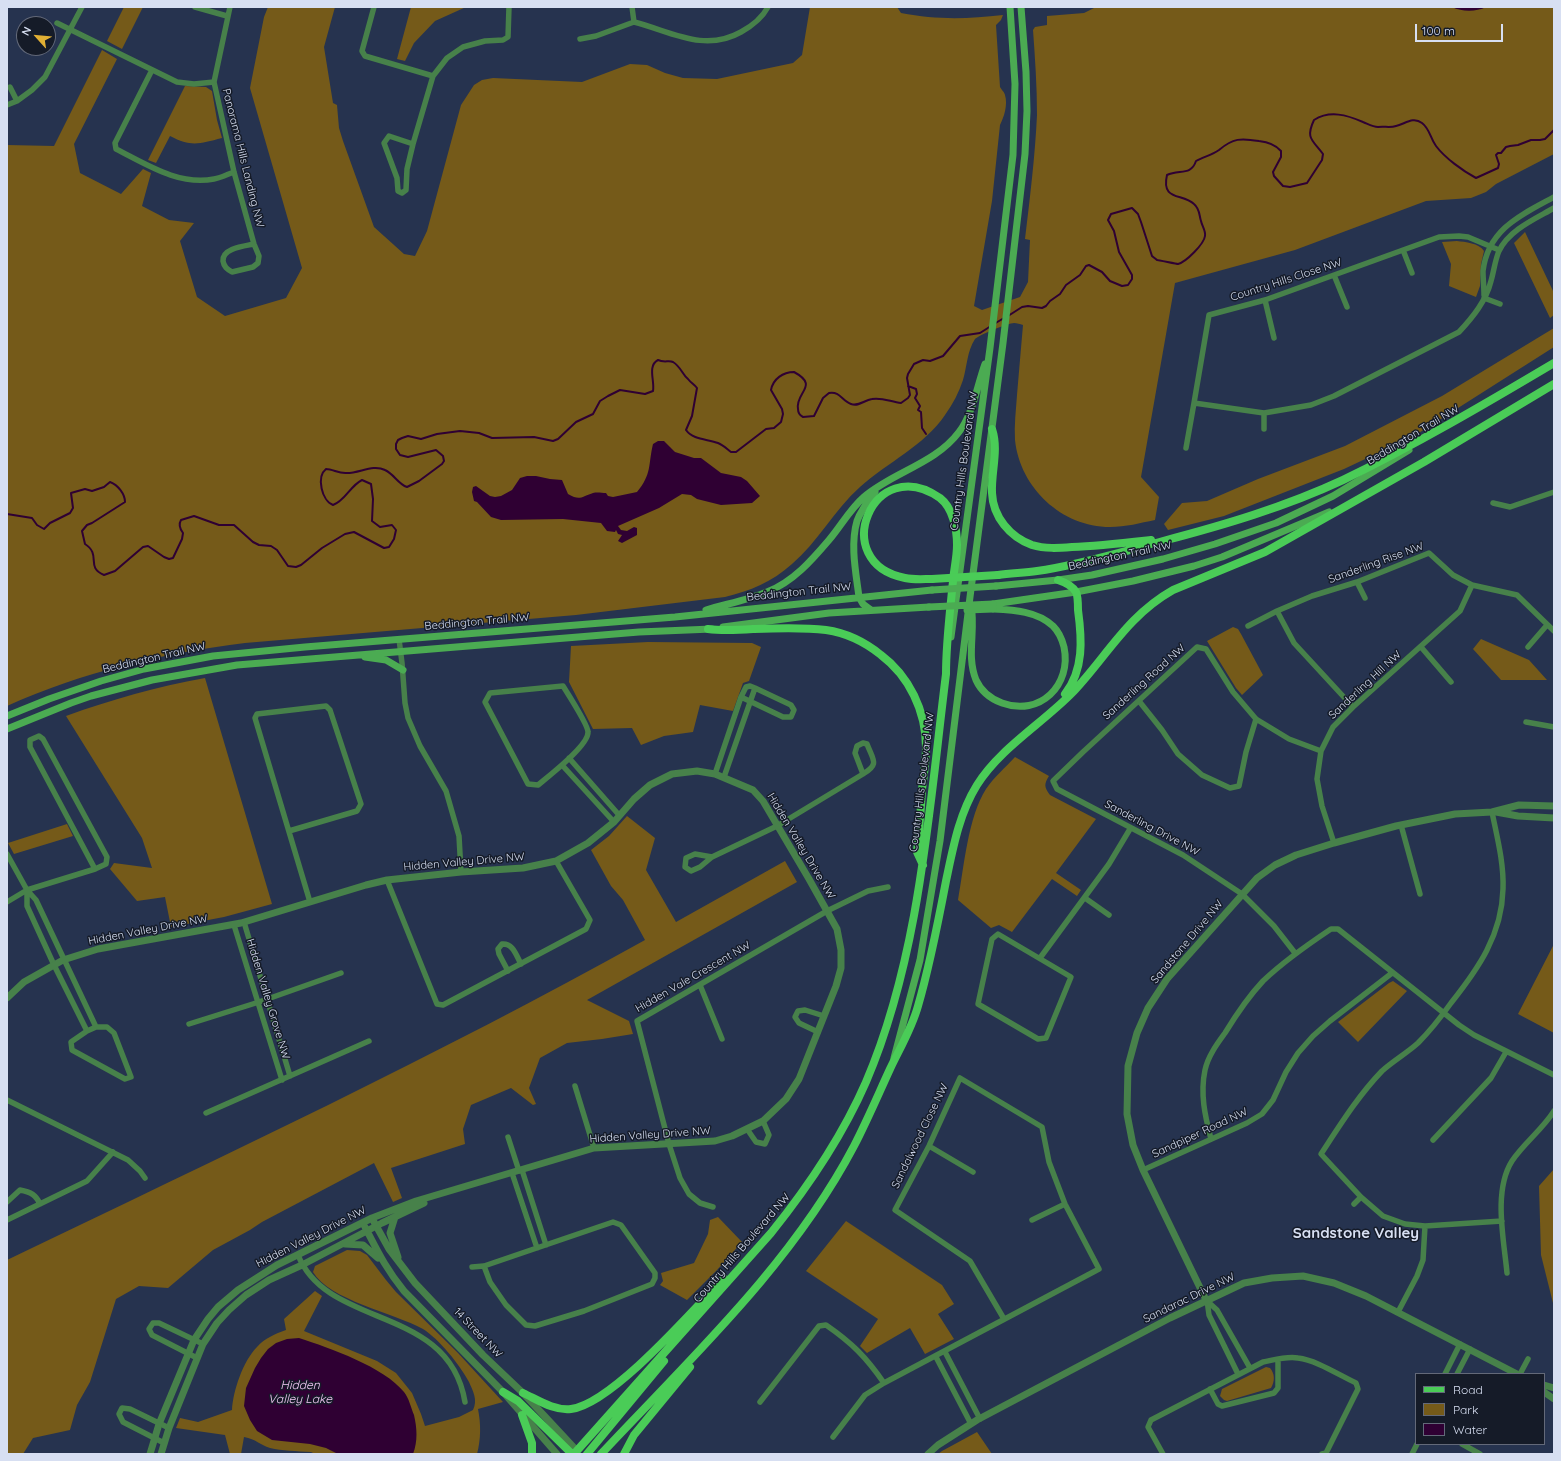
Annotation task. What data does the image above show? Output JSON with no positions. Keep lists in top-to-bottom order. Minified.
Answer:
{"streets":{"main road":["Beddington Trail NW","Country Hills Boulevard NW"],"street":["Panorama Hills Landing NW","Country Hills Close NW","Sanderling Rise NW","Sanderling Road NW","Sanderling Hill NW","Sanderling Drive NW","Hidden Valley Drive NW","Sandstone Drive NW","Hidden Vale Crescent NW","Hidden Valley Grove NW","Sandpiper Road NW","Sandalwood Close NW","Sandarac Drive NW","14 Street NW"]},"crossings":[["Country Hills Boulevard NW","14 Street NW"],["Sanderling Rise NW","Sanderling Hill NW"],["Sanderling Road NW","Sanderling Hill NW"],["Sanderling Road NW","Sanderling Drive NW"],["Sanderling Hill NW","Sandstone Drive NW"],["Sanderling Drive NW","Sandstone Drive NW"],["Hidden Valley Drive NW","Hidden Vale Crescent NW"],["Hidden Valley Drive NW","Hidden Valley Grove NW"],["Hidden Valley Drive NW","14 Street NW"],["Sandstone Drive NW","Sandpiper Road NW"],["Sandstone Drive NW","Sandarac Drive NW"]],"districts":["Sandstone Valley"],"water":["Hidden Valley Lake"],"legend":["Road","Park","Water"],"scale_bar":"100 m","north":"top left"}
